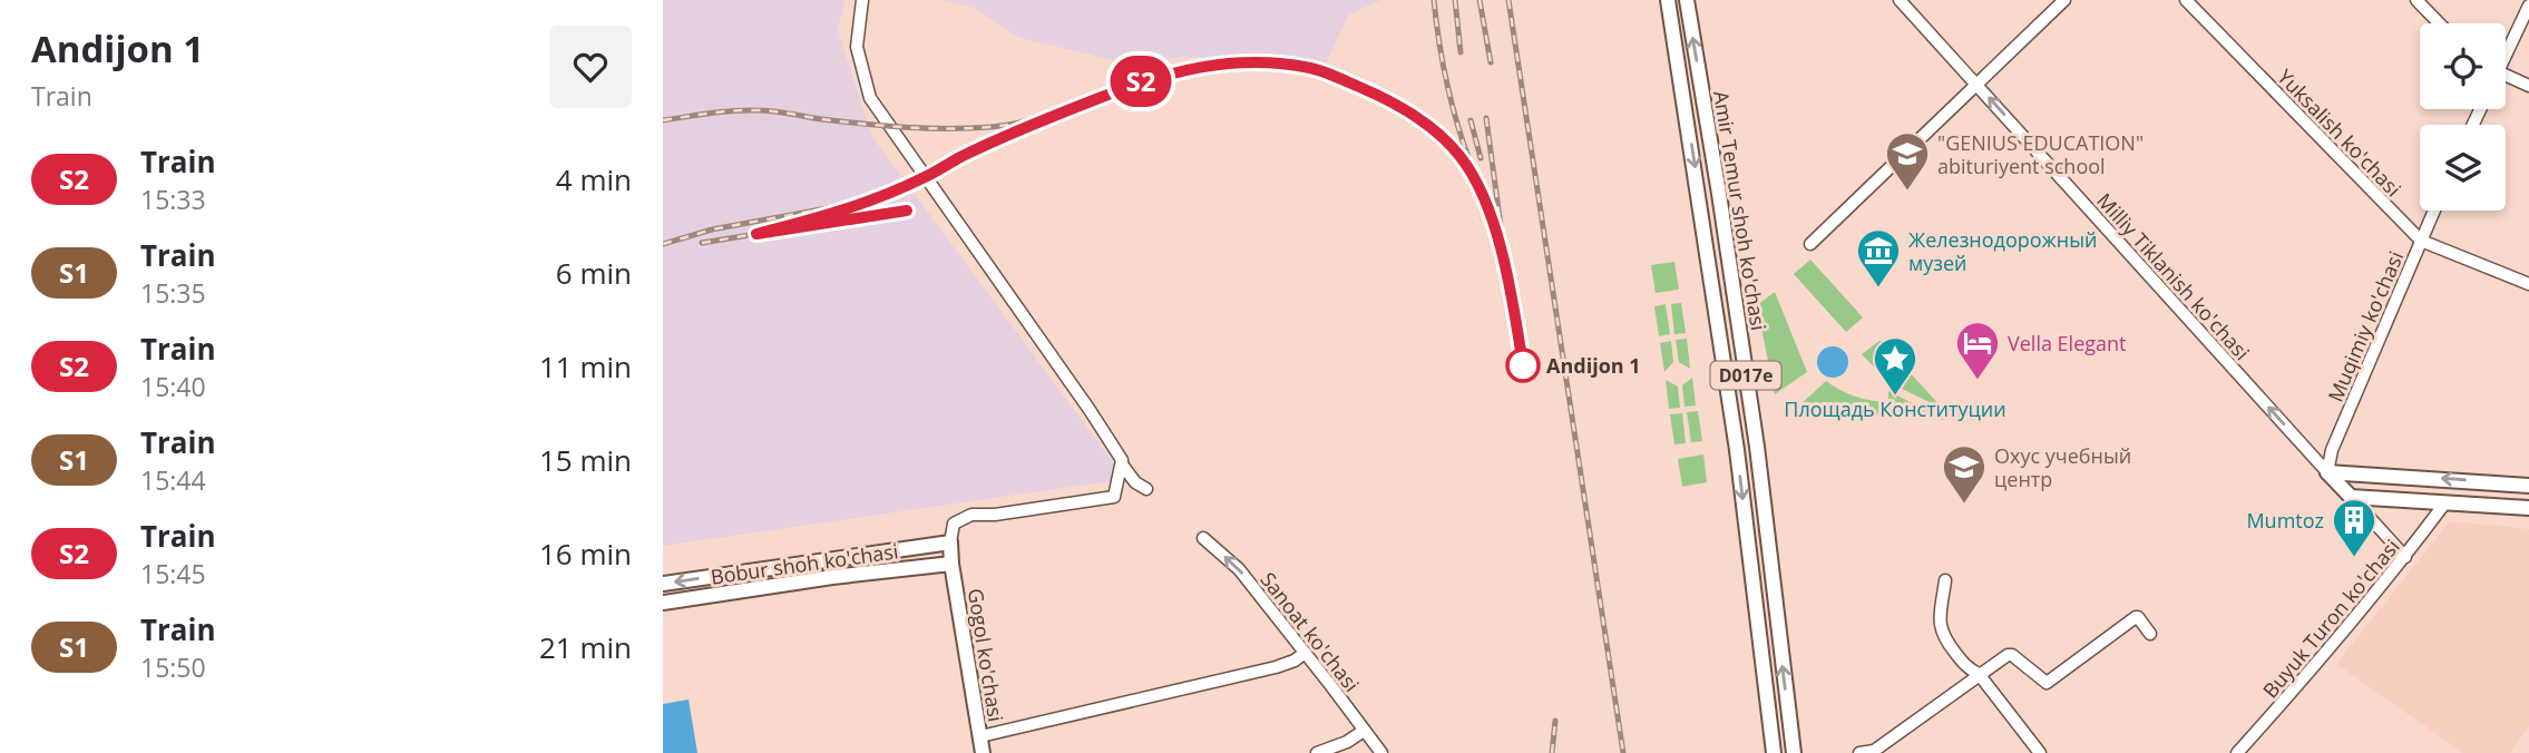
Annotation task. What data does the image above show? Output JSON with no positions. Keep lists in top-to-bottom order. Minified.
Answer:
{"streets":{"main road":["Amir Temur shoh ko'chasi","D017e","Bobur shoh ko'chasi","Gogol ko'chasi"],"street":["Yuksalish ko'chasi","Milliy Tiklanish ko'chasi","Muqimiy ko'chasi","Buyuk Turon ko'chasi","Sanoat ko'chasi"]},"crossings":[["Yuksalish ko'chasi","Muqimiy ko'chasi"],["Milliy Tiklanish ko'chasi","Muqimiy ko'chasi"],["Bobur shoh ko'chasi","Gogol ko'chasi"]],"one_way":["Milliy Tiklanish ko'chasi","Sanoat ko'chasi"],"places":{"school or university":["\"GENIUS EDUCATION\" abituriyent school","Охус учебный центр"],"museum":["Железнодорожный музей"],"other":["Andijon 1"],"hotel":["Vella Elegant"],"place":["Площадь Конституции"],"building":["Mumtoz"]},"page":{"heading":["Andijon 1","Train"],"on_map":"S2","list":[{"mark":"S2","name":"Train","note":"15:33","value":"4 min"},{"mark":"S1","name":"Train","note":"15:35","value":"6 min"},{"mark":"S2","name":"Train","note":"15:40","value":"11 min"},{"mark":"S1","name":"Train","note":"15:44","value":"15 min"},{"mark":"S2","name":"Train","note":"15:45","value":"16 min"},{"mark":"S1","name":"Train","note":"15:50","value":"21 min"}]}}
